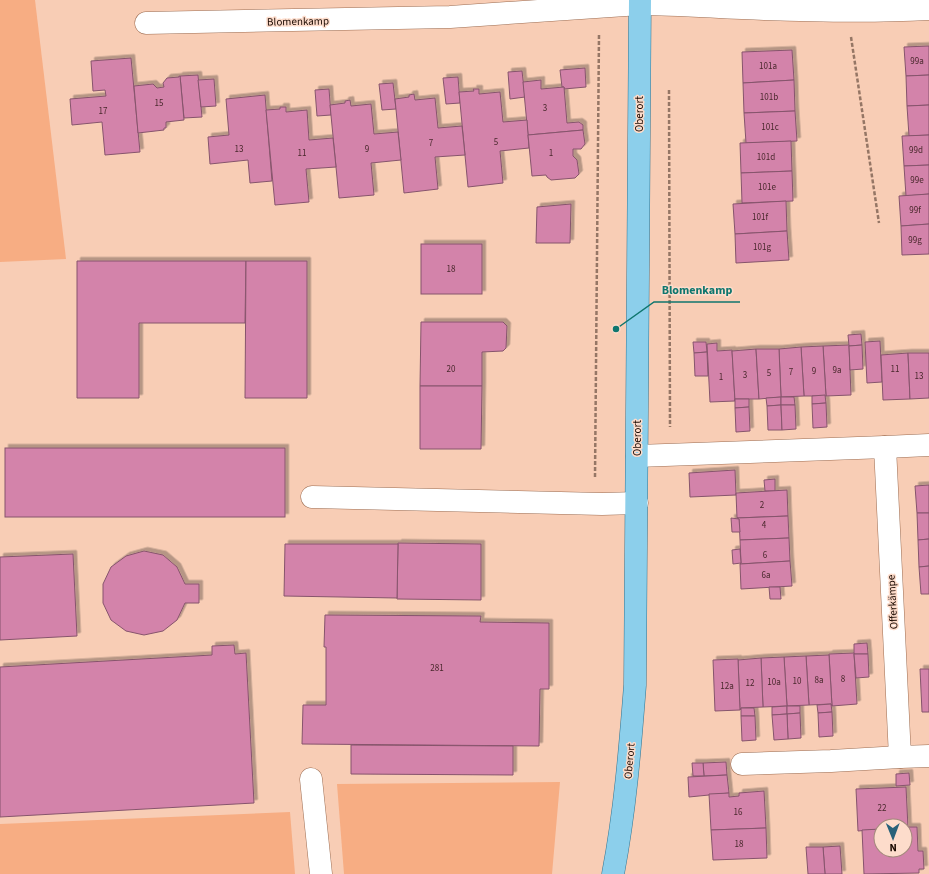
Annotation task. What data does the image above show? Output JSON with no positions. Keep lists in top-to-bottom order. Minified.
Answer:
{"streets":{"main road":["Oberort"],"street":["Blomenkamp","Offerkämpe"]},"crossings":[["Blomenkamp","Oberort"]],"places":["Blomenkamp"],"house_numbers":["99a","101a","101b","15","3","17","101c","5","7","13","9","99d","11","1","101d","99e","101e","99f","101f","99g","101g","18","20","11","9a","9","7","5","3","13","1","2","4","6","6a","281","8","8a","10","10a","12","12a","22","16","18"],"north":"bottom"}
